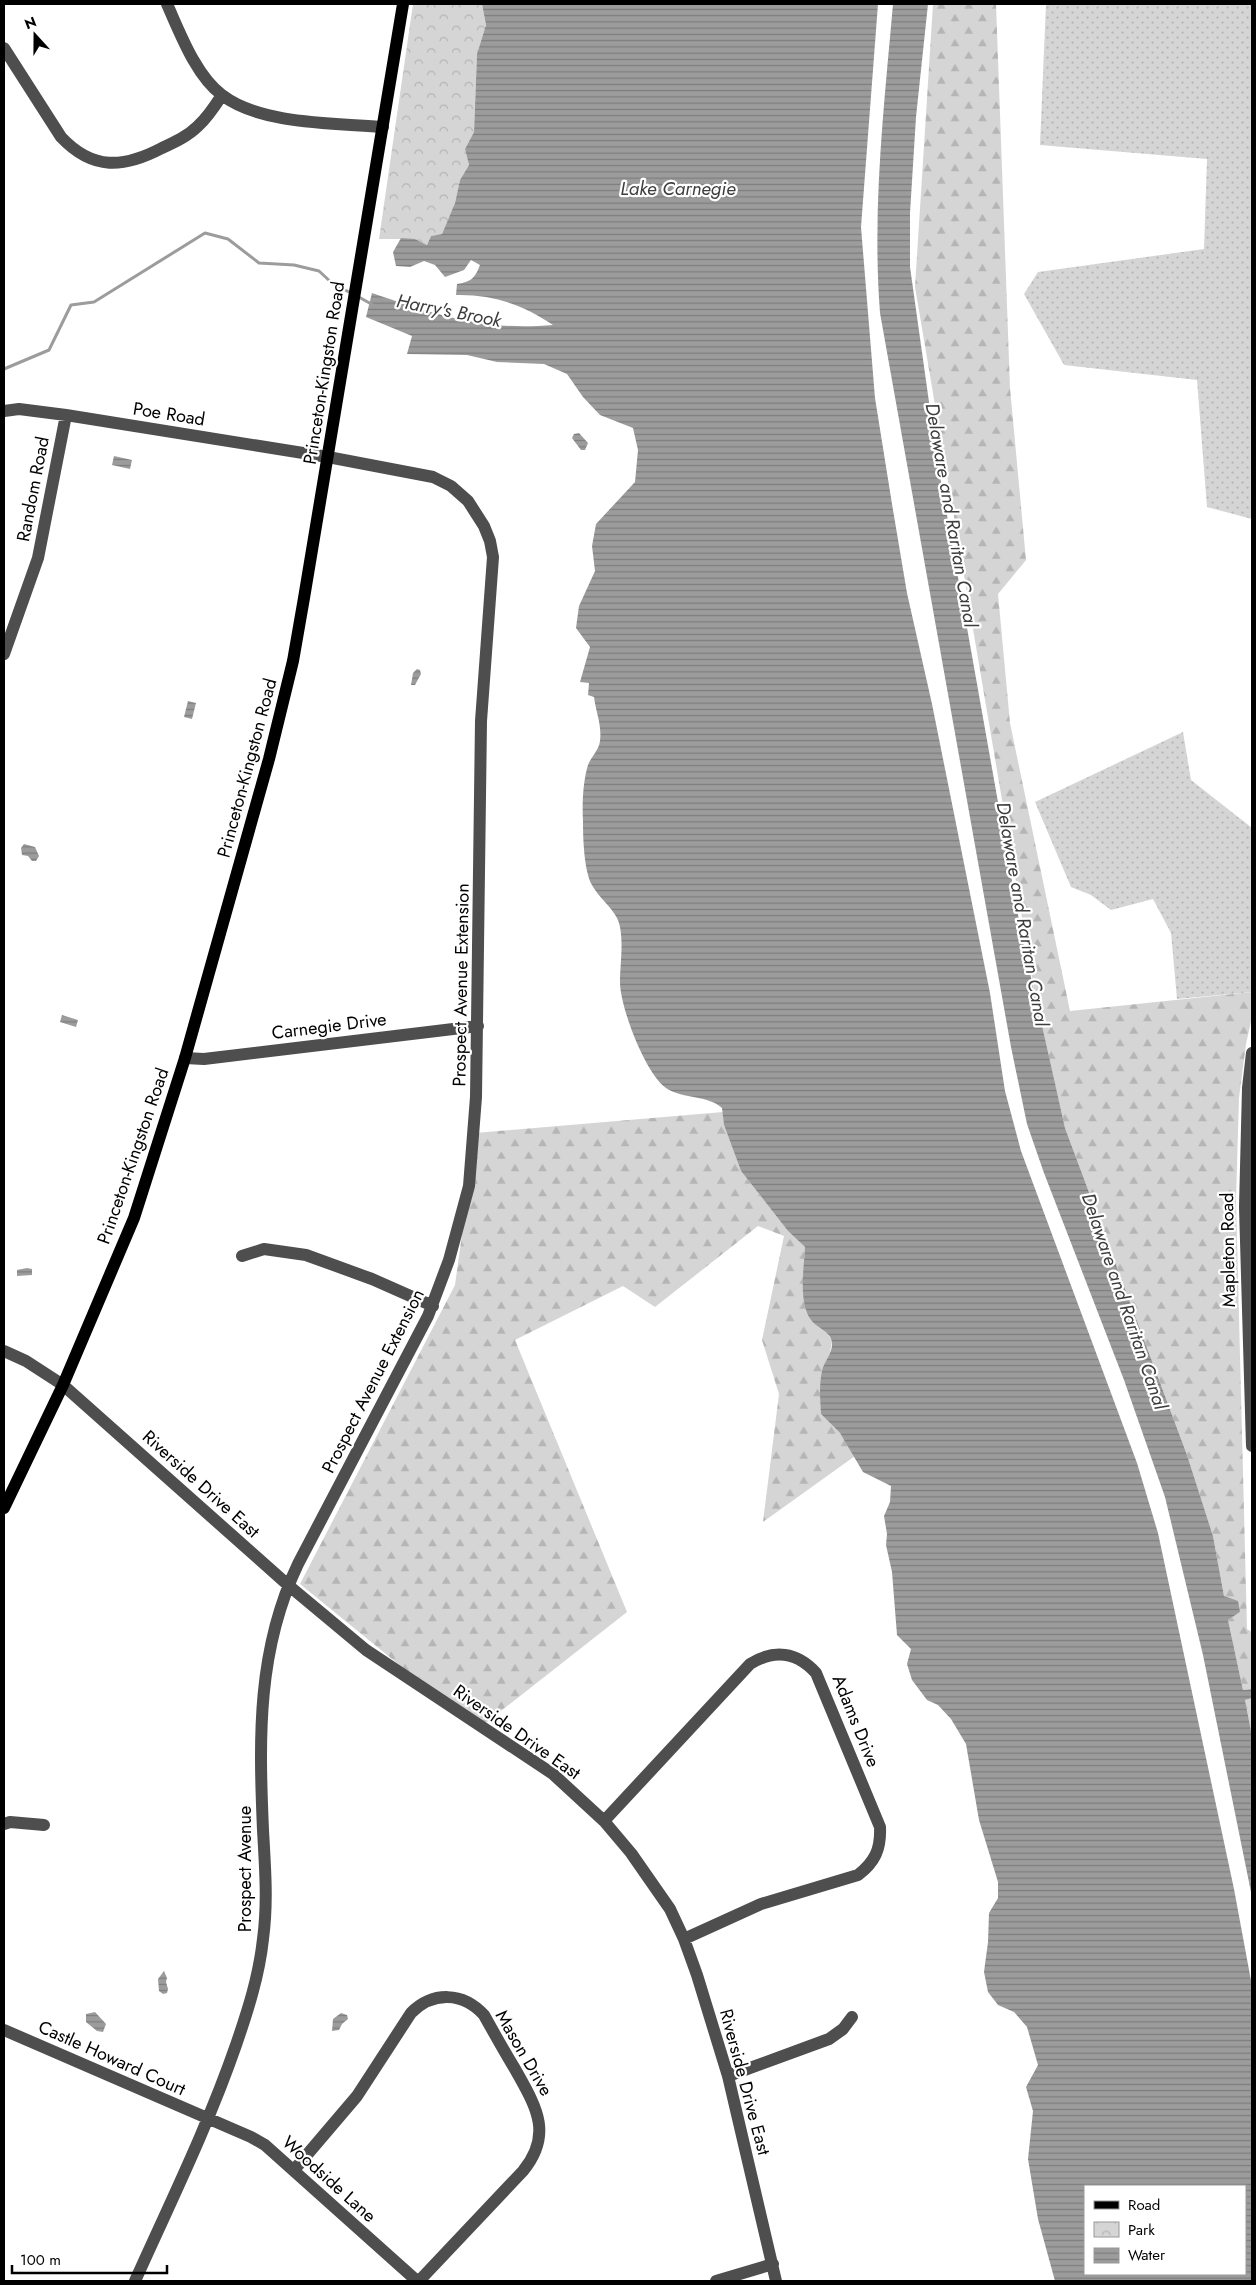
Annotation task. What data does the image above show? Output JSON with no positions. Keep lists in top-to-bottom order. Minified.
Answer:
{"streets":{"main road":["Princeton-Kingston Road"],"street":["Poe Road","Random Road","Prospect Avenue Extension","Carnegie Drive","Mapleton Road","Riverside Drive East","Adams Drive","Prospect Avenue","Mason Drive","Castle Howard Court","Woodside Lane"]},"crossings":[["Princeton-Kingston Road","Poe Road"],["Princeton-Kingston Road","Prospect Avenue Extension"],["Princeton-Kingston Road","Carnegie Drive"],["Princeton-Kingston Road","Riverside Drive East"],["Poe Road","Random Road"],["Poe Road","Prospect Avenue Extension"],["Prospect Avenue Extension","Carnegie Drive"],["Prospect Avenue Extension","Riverside Drive East"],["Prospect Avenue Extension","Prospect Avenue"],["Riverside Drive East","Adams Drive"],["Riverside Drive East","Prospect Avenue"],["Prospect Avenue","Castle Howard Court"],["Prospect Avenue","Woodside Lane"],["Mason Drive","Woodside Lane"],["Castle Howard Court","Woodside Lane"]],"water":["Lake Carnegie","Harry's Brook","Delaware and Raritan Canal"],"legend":["Road","Park","Water"],"scale_bar":"100 m","north":"top"}
